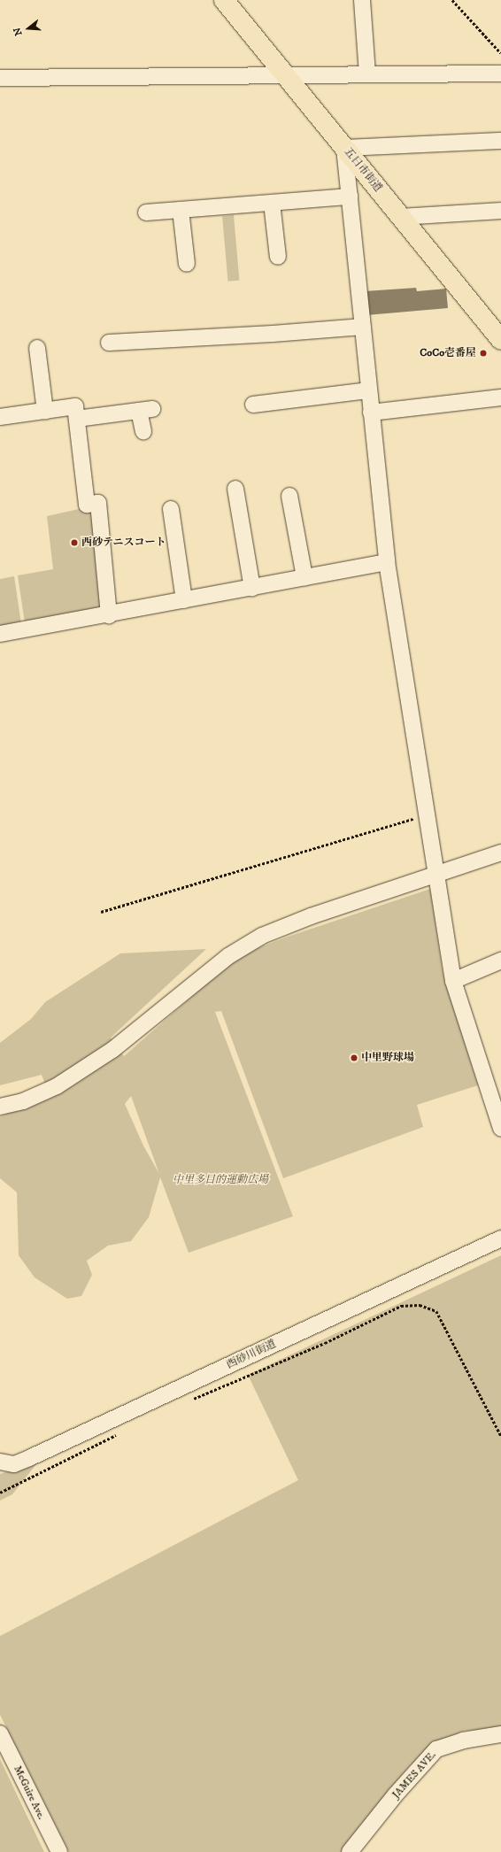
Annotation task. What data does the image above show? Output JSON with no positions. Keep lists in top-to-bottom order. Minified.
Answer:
{"streets":{"main road":["五日市街道"],"street":["西砂川街道","JAMES AVE.","McGuire Ave."]},"parks":["中里多目的運動広場"],"places":["CoCo壱番屋","西砂テニスコート","中里野球場"],"north":"left"}
